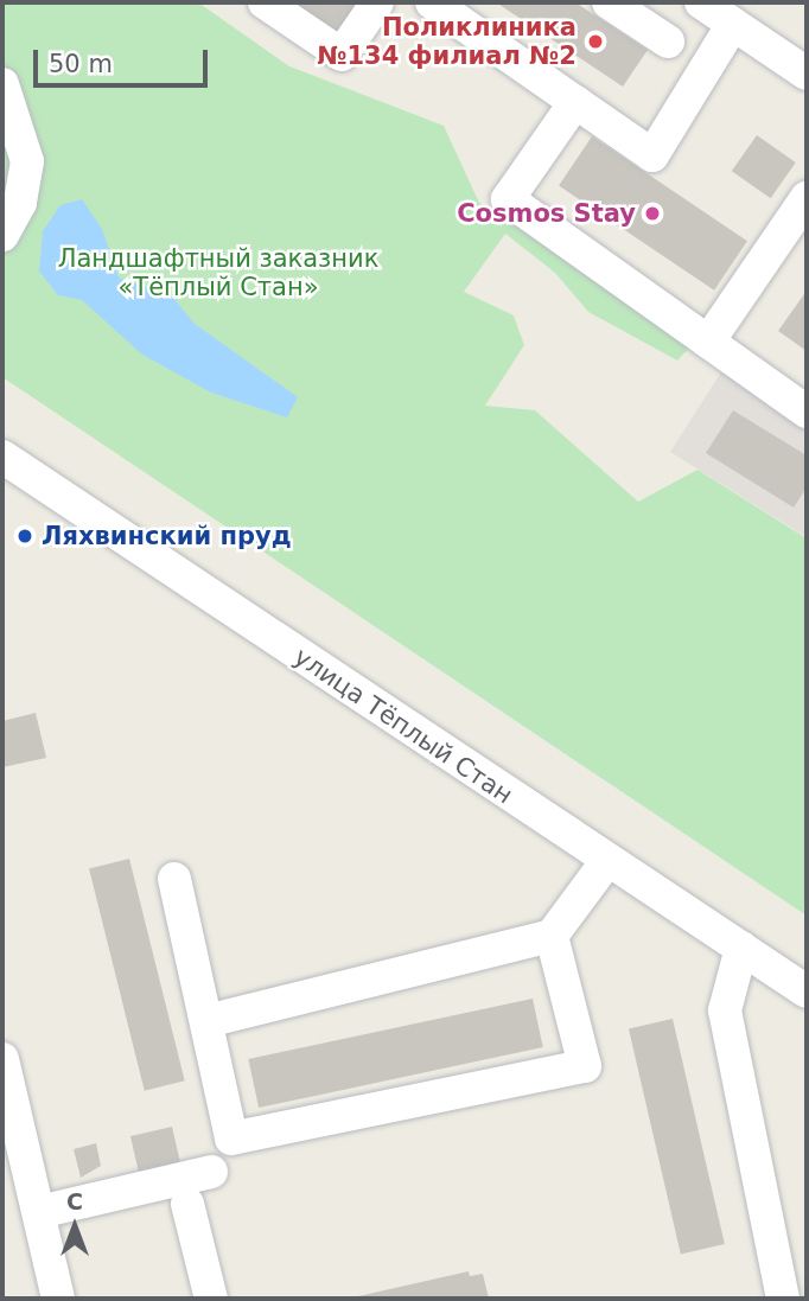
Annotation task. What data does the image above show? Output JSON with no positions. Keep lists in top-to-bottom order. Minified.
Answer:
{"streets":{"street":["улица Тёплый Стан"]},"parks":["Ландшафтный заказник «Тёплый Стан»"],"places":["Поликлиника №134 филиал №2","Cosmos Stay","Ляхвинский пруд"],"scale_bar":"50 m","north":"top"}
